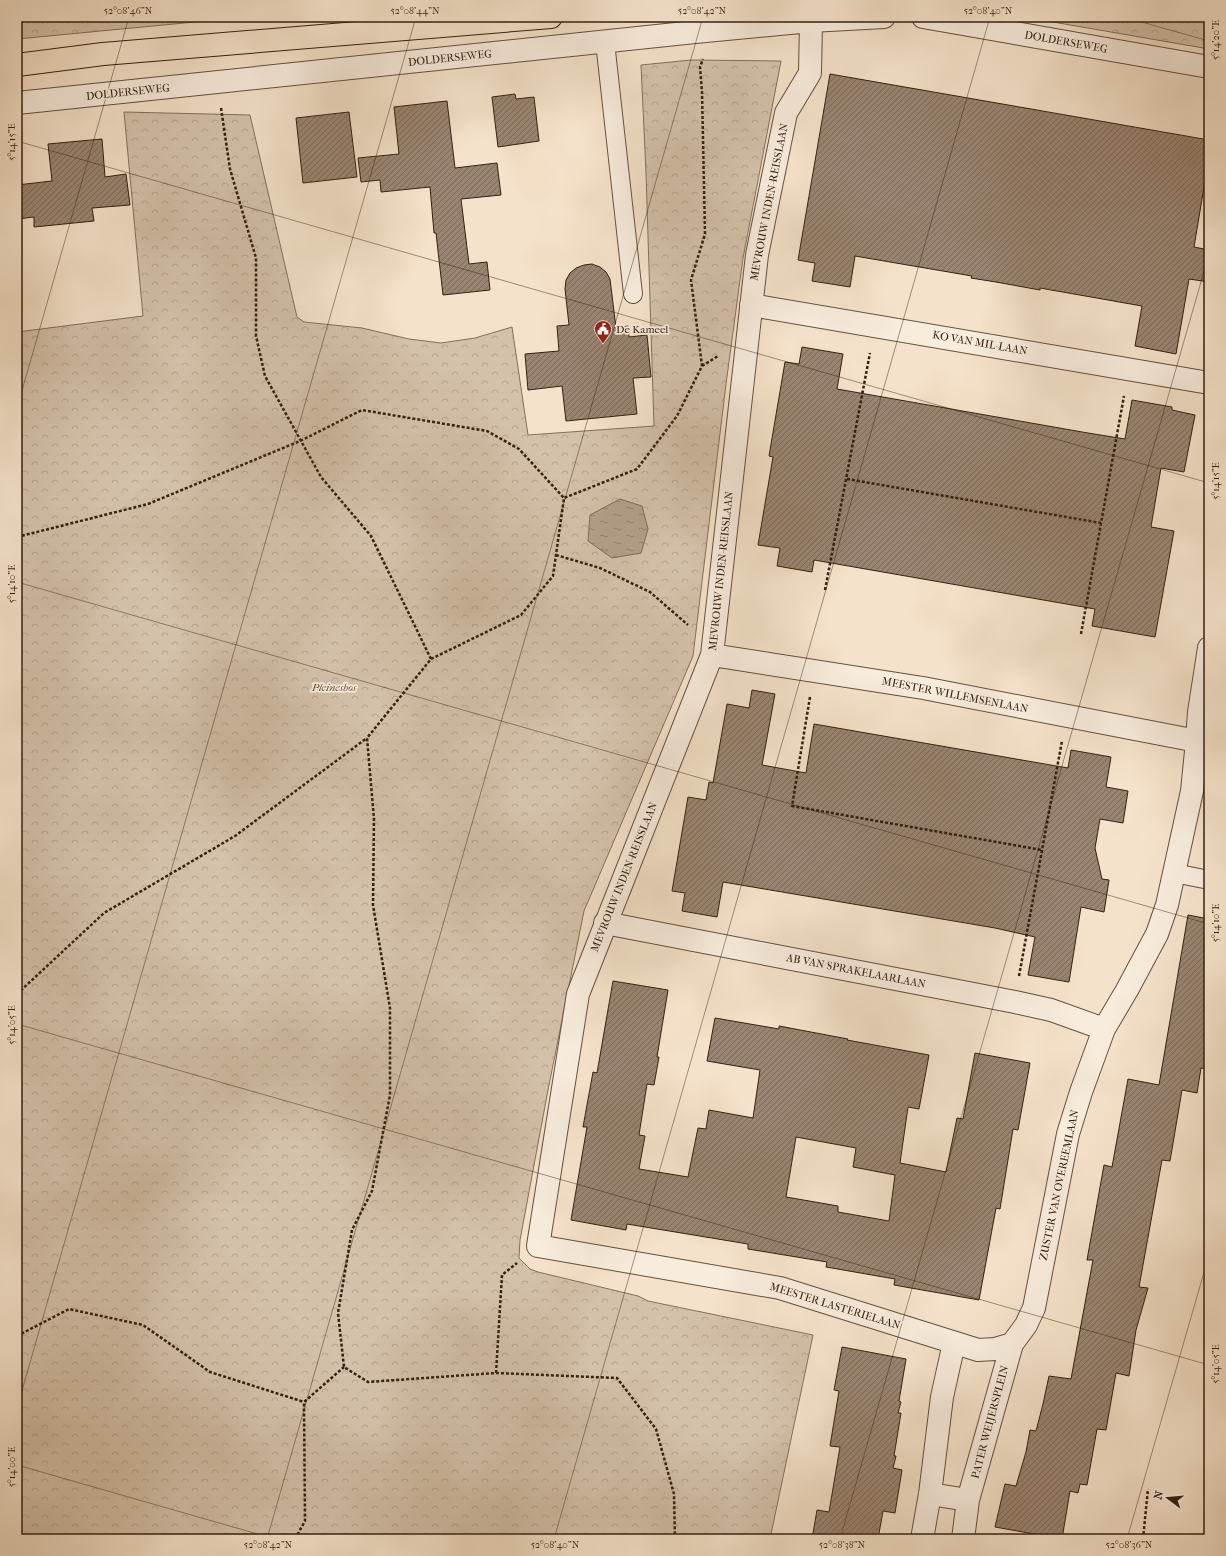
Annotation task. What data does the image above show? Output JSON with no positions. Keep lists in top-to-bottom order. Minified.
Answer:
{"streets":{"street":["DOLDERSEWEG","MEVROUW INDEN-REISSLAAN","KO VAN MIL-LAAN","MEESTER WILLEMSENLAAN","AB VAN SPRAKELAARLAAN","ZUSTER VAN OVEREEMLAAN","MEESTER LASTERIELAAN","PATER WEIJERSPLEIN"]},"crossings":[["DOLDERSEWEG","MEVROUW INDEN-REISSLAAN"],["MEVROUW INDEN-REISSLAAN","KO VAN MIL-LAAN"],["MEVROUW INDEN-REISSLAAN","MEESTER WILLEMSENLAAN"],["MEVROUW INDEN-REISSLAAN","AB VAN SPRAKELAARLAAN"],["MEVROUW INDEN-REISSLAAN","MEESTER LASTERIELAAN"],["MEESTER WILLEMSENLAAN","ZUSTER VAN OVEREEMLAAN"],["AB VAN SPRAKELAARLAAN","ZUSTER VAN OVEREEMLAAN"],["ZUSTER VAN OVEREEMLAAN","MEESTER LASTERIELAAN"],["ZUSTER VAN OVEREEMLAAN","PATER WEIJERSPLEIN"],["MEESTER LASTERIELAAN","PATER WEIJERSPLEIN"]],"parks":["Pleinesbos"],"places":{"public building":["De Kameel"]},"north":"left","coordinates":["52°08'46\"N","52°08'44\"N","52°08'42\"N","52°08'40\"N","5°14'20\"E","5°14'15\"E","5°14'10\"E","5°14'05\"E","5°14'00\"E","52°08'38\"N","52°08'36\"N"]}
